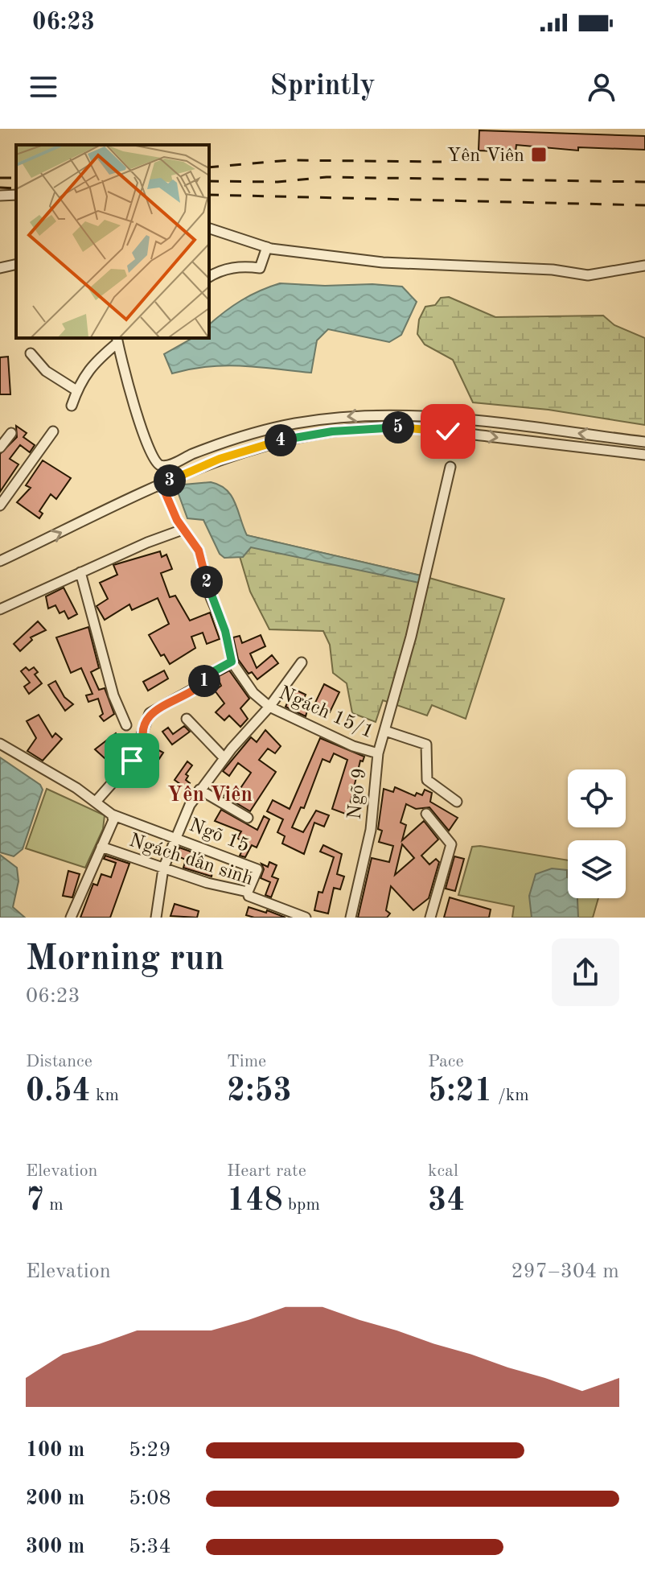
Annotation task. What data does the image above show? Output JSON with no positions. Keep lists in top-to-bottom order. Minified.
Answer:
{"streets":{"street":["Ngách 15/1","Ngõ 9","Ngõ 15","Ngách dân sinh"]},"crossings":[["Ngách 15/1","Ngõ 9"],["Ngõ 15","Ngách dân sinh"]],"districts":["Yên Viên"],"places":{"transit":["Yên Viên"]},"page":{"status":"06:23","header":"Sprintly","pins":["5","4","3","2","1"],"heading":["Morning run","06:23"],"stats":[["Distance","0.54 km"],["Time","2:53"],["Pace","5:21 /km"],["Elevation","7 m"],["Heart rate","148 bpm"],["kcal","34"]],"chart":["Elevation","297–304 m"],"list":[{"name":"100 m","note":"5:29"},{"name":"200 m","note":"5:08"},{"name":"300 m","note":"5:34"}]}}
